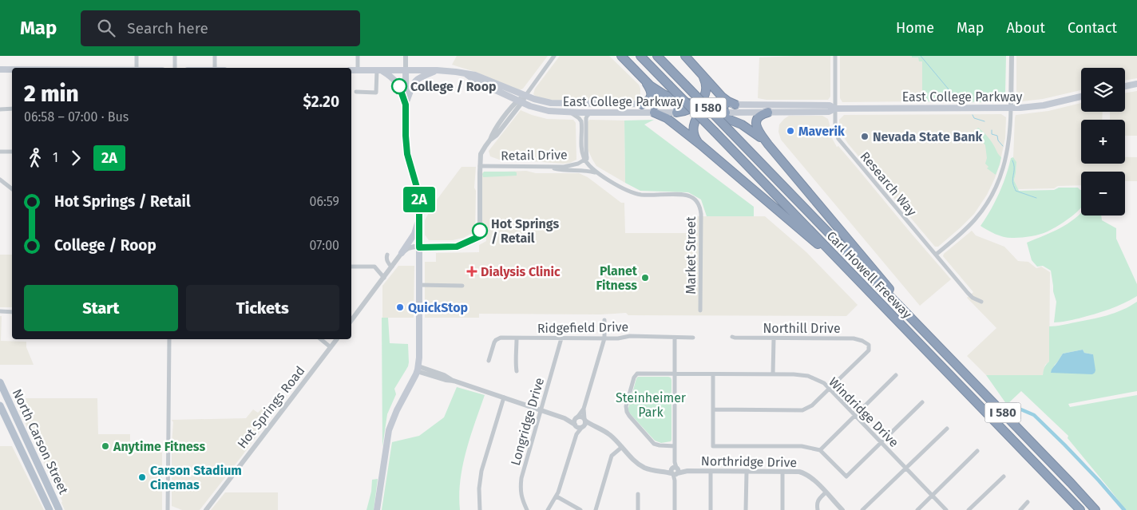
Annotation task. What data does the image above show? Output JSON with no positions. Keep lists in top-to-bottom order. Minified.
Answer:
{"streets":{"highway":["I 580","Carl Howell Freeway"],"main road":["East College Parkway","North Carson Street"],"street":["Retail Drive","Research Way","Market Street","Ridgefield Drive","Northill Drive","Hot Springs Road","Windridge Drive","Longridge Drive","Northridge Drive"]},"crossings":[["East College Parkway","Retail Drive"],["East College Parkway","Research Way"],["Retail Drive","Market Street"],["Ridgefield Drive","Longridge Drive"],["Northill Drive","Windridge Drive"],["Longridge Drive","Northridge Drive"]],"parks":["Steinheimer Park"],"places":{"other":["College / Roop","Maverik","Nevada State Bank","Hot Springs / Retail","Planet Fitness","QuickStop","Anytime Fitness","Carson Stadium Cinemas"],"health":["Dialysis Clinic"]},"lines":["bus line 2A"],"page":{"header":"Map","search":"Search here","nav":["Home","Map","About","Contact"],"on_map":"2A","map_buttons":["+","−"],"heading":["2 min","06:58 – 07:00 · Bus","$2.20"],"legs":["1","2A"],"list":[{"name":"Hot Springs / Retail","value":"06:59"},{"name":"College / Roop","value":"07:00"}],"buttons":["Start","Tickets"]}}
